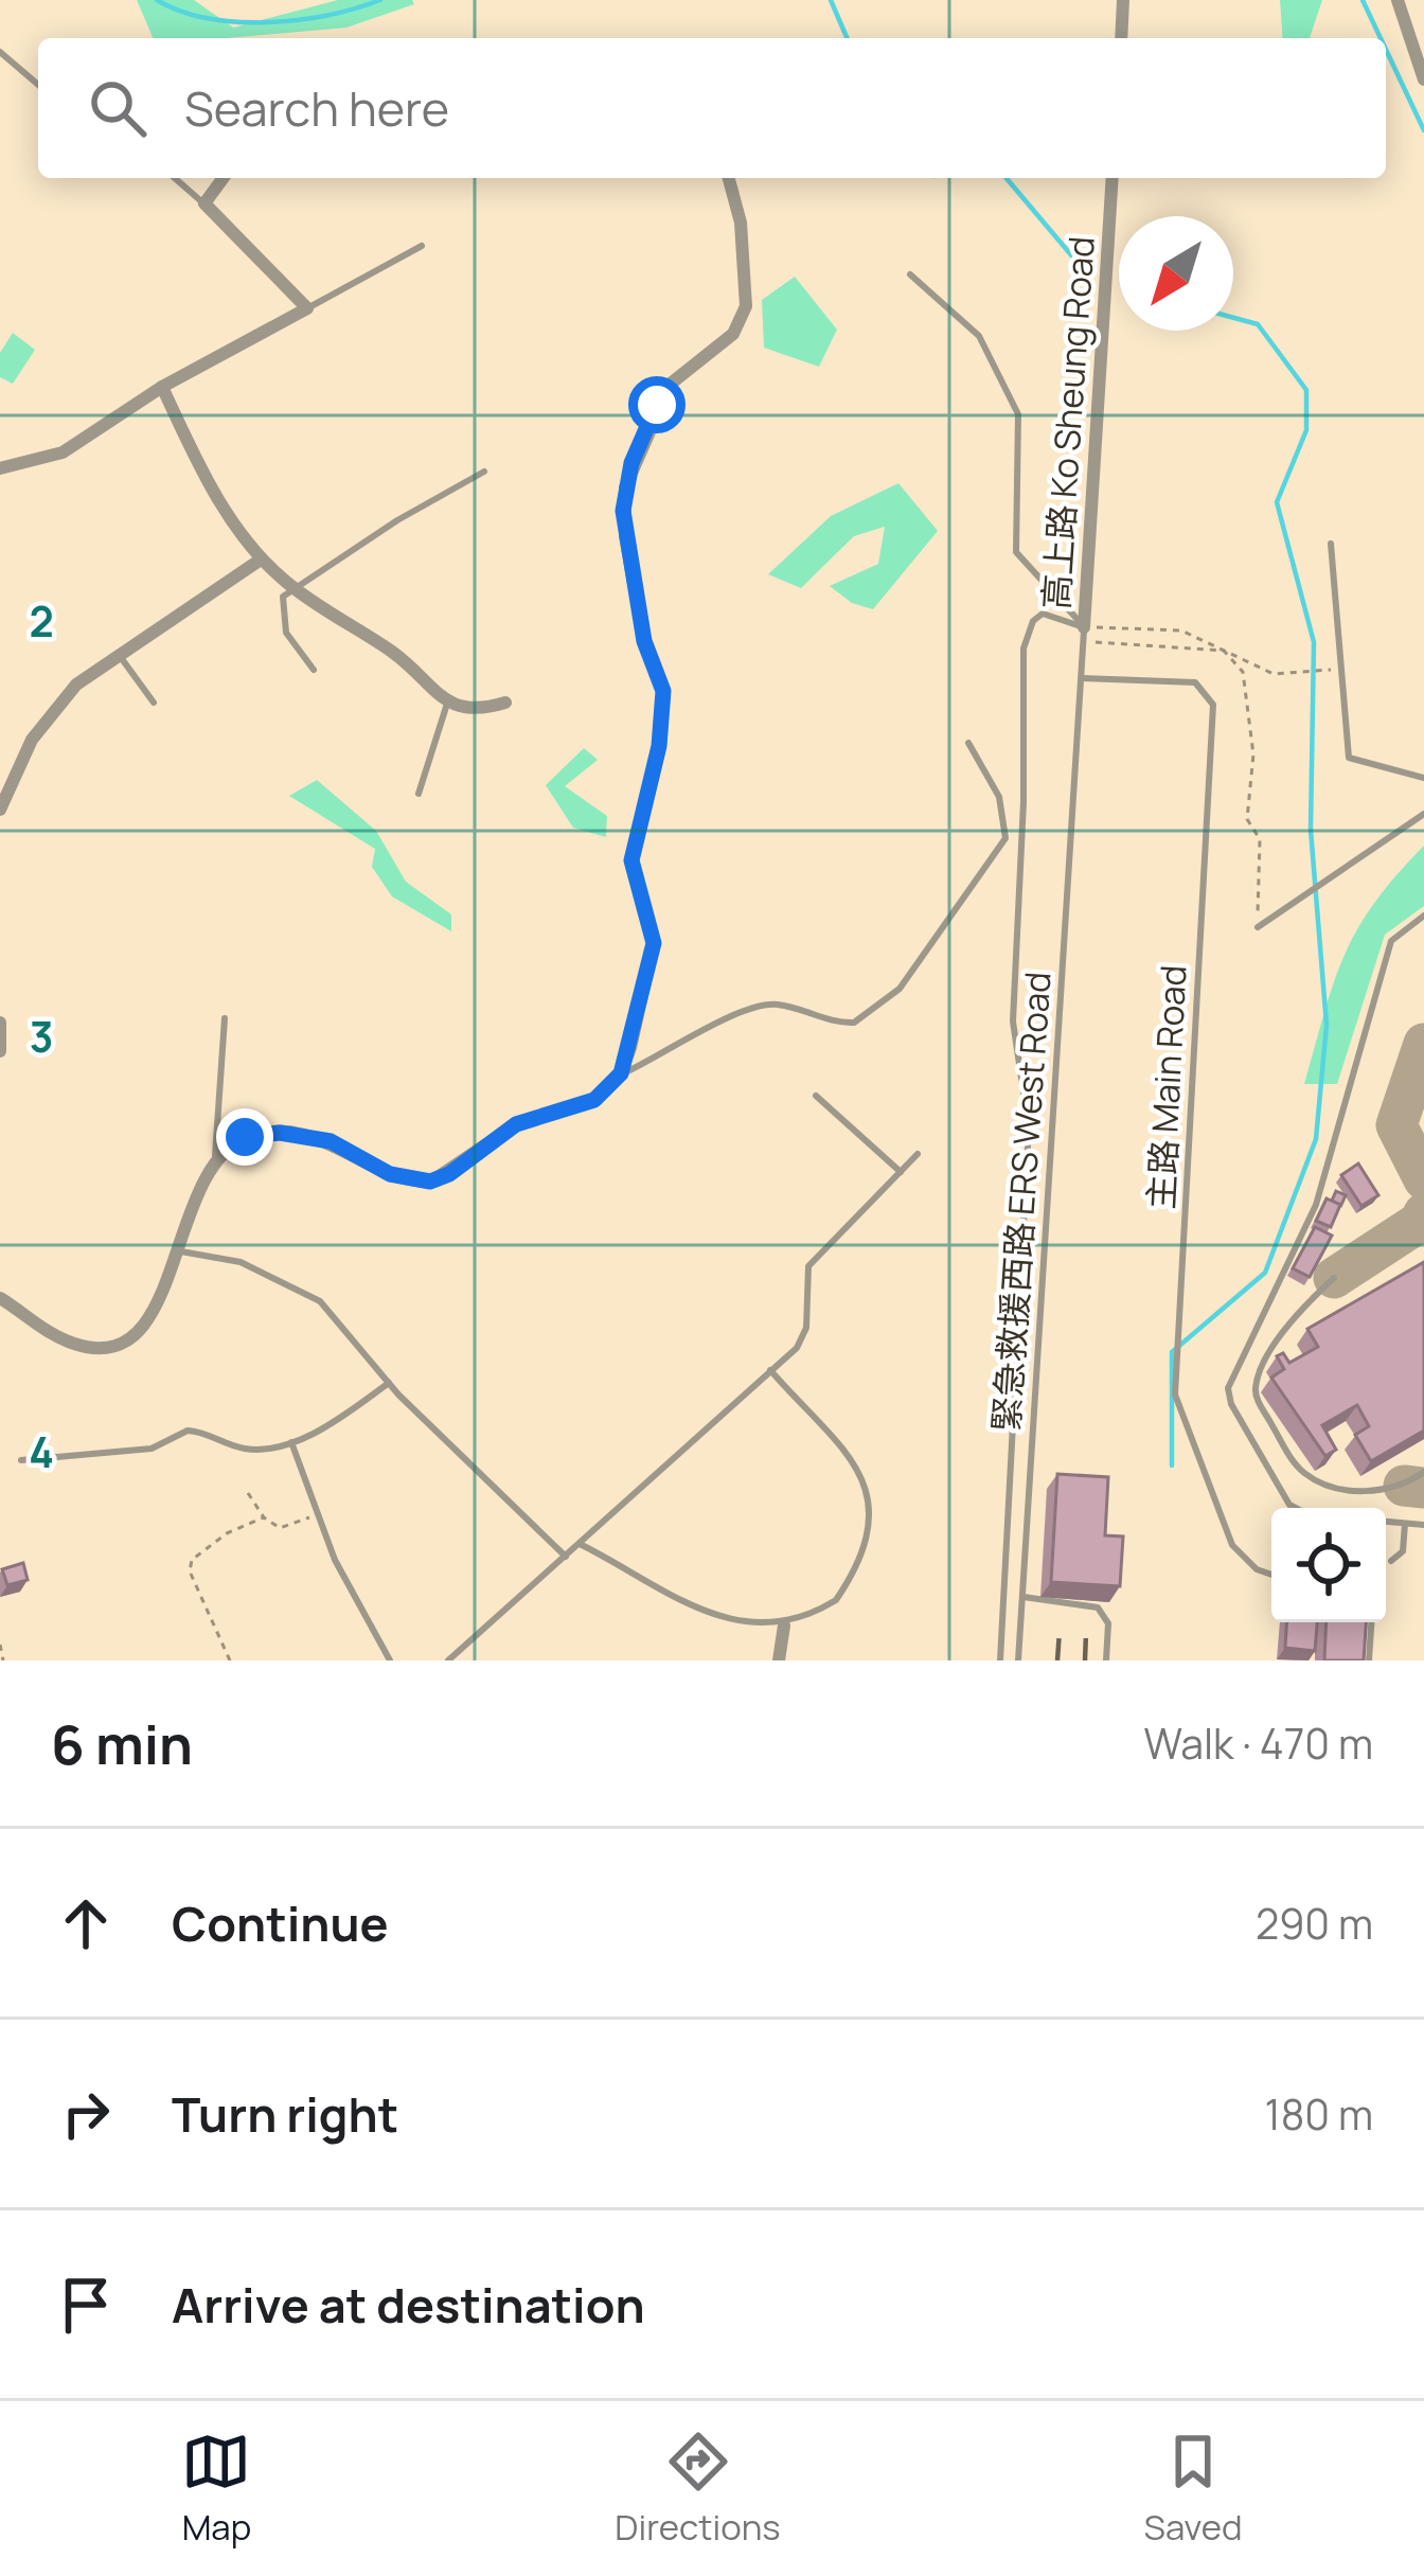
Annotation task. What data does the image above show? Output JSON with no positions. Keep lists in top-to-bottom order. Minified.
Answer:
{"streets":{"street":["高上路 Ko Sheung Road"],"lane":["主路 Main Road","緊急救援西路 ERS West Road"]},"crossings":[["高上路 Ko Sheung Road","主路 Main Road"],["高上路 Ko Sheung Road","緊急救援西路 ERS West Road"],["主路 Main Road","緊急救援西路 ERS West Road"]],"north":"bottom left","page":{"search":"Search here","heading":["6 min","Walk · 470 m"],"list":[["Continue","290 m"],["Turn right","180 m"],"Arrive at destination"],"nav":["Map","Directions","Saved"]},"grid":{"rows":["2","3","4"]}}
